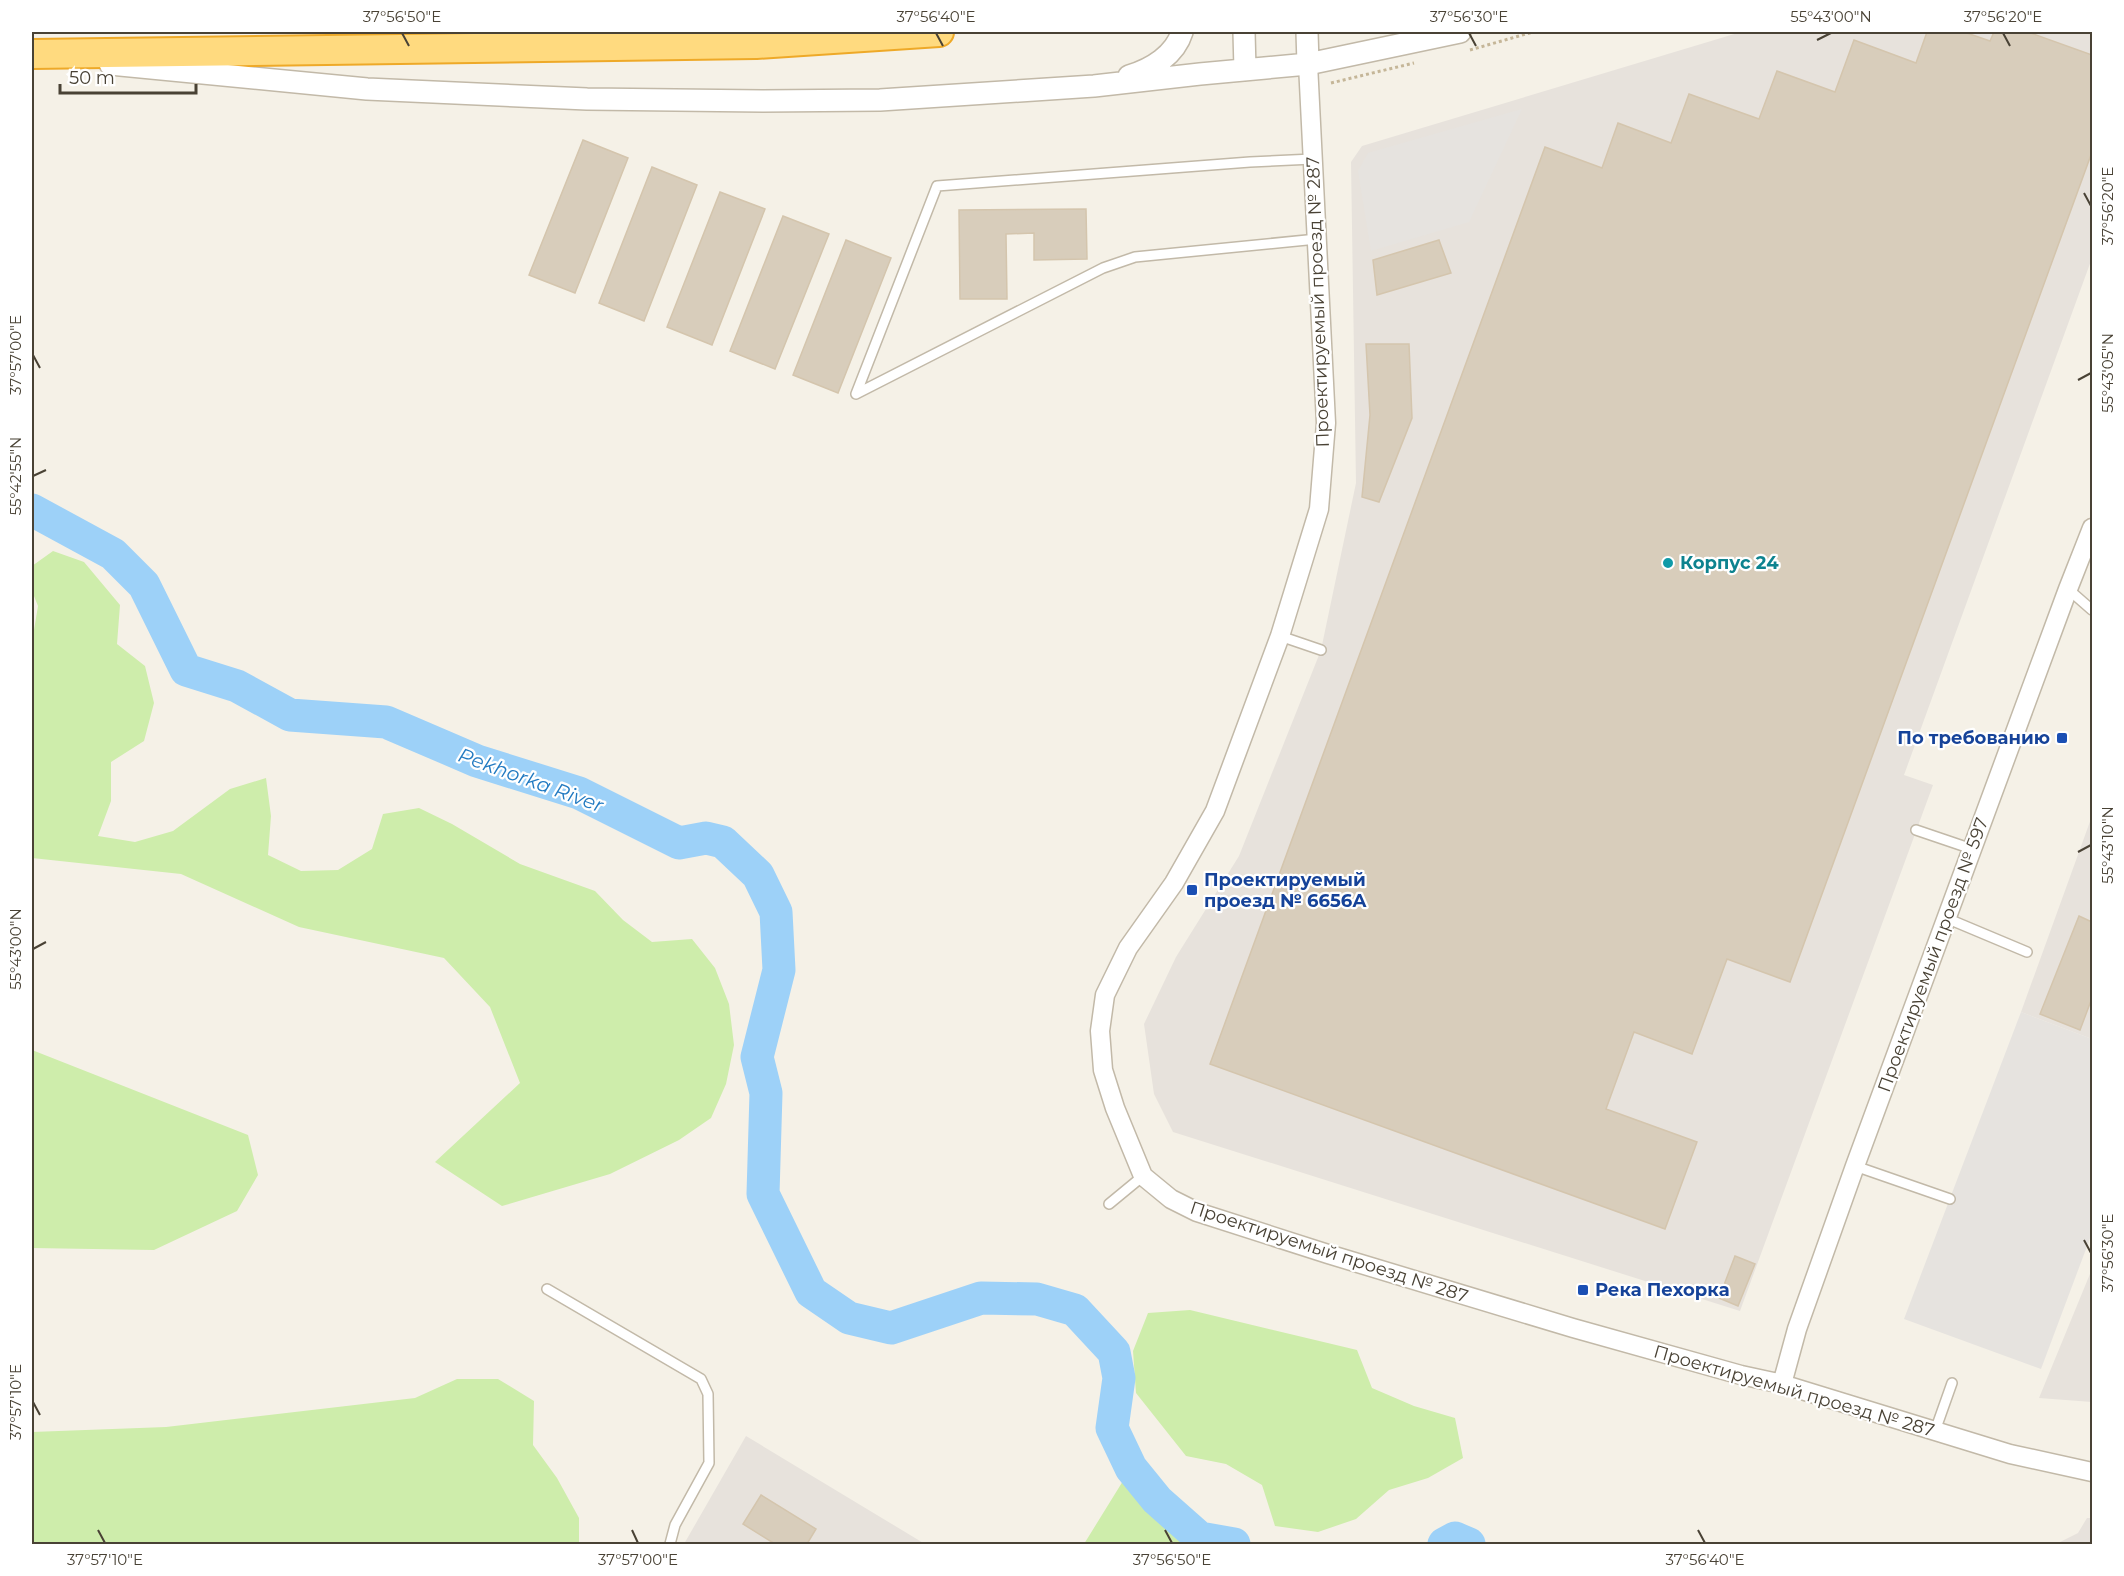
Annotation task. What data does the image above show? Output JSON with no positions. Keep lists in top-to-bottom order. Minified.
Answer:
{"streets":{"street":["Проектируемый проезд № 287","Проектируемый проезд № 597"]},"crossings":[["Проектируемый проезд № 287","Проектируемый проезд № 597"]],"water":["Pekhorka River"],"places":{"other":["Корпус 24"],"transit":["По требованию","Проектируемый проезд № 6656А","Река Пехорка"]},"scale_bar":"50 m","coordinates":["37°56'50\"E","37°56'40\"E","37°56'30\"E","55°43'00\"N","37°56'20\"E","37°57'00\"E","55°43'05\"N","55°42'55\"N","55°43'10\"N","37°57'10\"E"]}
